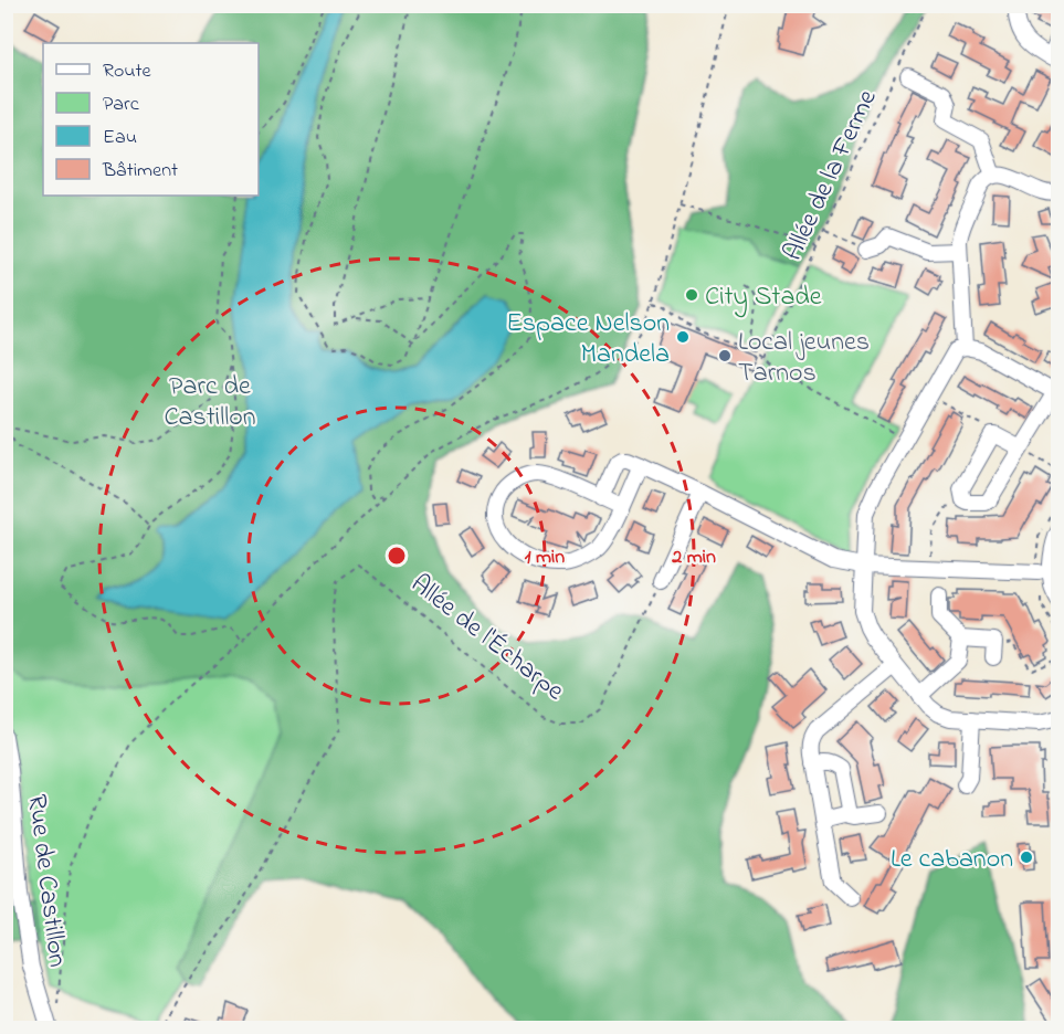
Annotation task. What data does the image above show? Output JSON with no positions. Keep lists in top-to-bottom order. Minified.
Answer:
{"streets":{"street":["Rue de Castillon"],"path":["Allée de la Ferme","Allée de l'Écharpe"]},"parks":["Parc de Castillon"],"places":["City Stade","Espace Nelson Mandela","Local jeunes Tarnos","Le cabanon"],"legend":["Route","Parc","Eau","Bâtiment"],"rings":["1 min","2 min"]}
